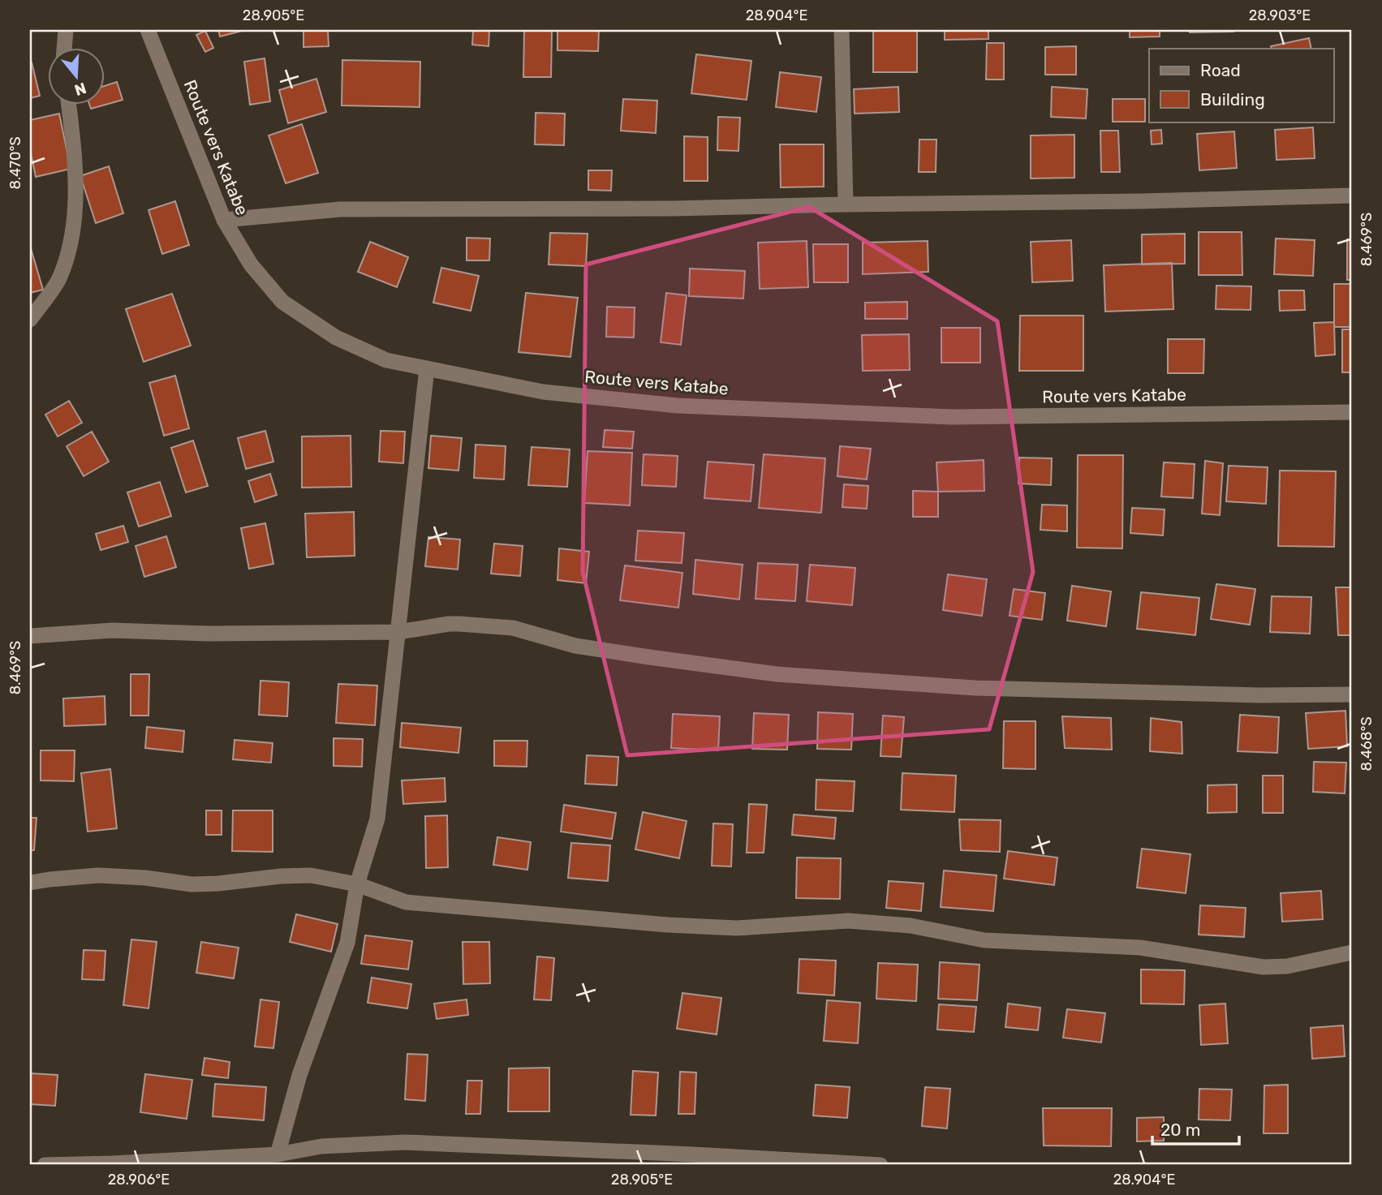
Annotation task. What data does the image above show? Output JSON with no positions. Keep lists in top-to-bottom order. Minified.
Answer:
{"streets":{"street":["Route vers Katabe"]},"legend":["Road","Building"],"scale_bar":"20 m","north":"bottom","coordinates":["28.905°E","28.904°E","28.903°E","8.470°S","8.469°S","8.468°S","28.906°E"]}
